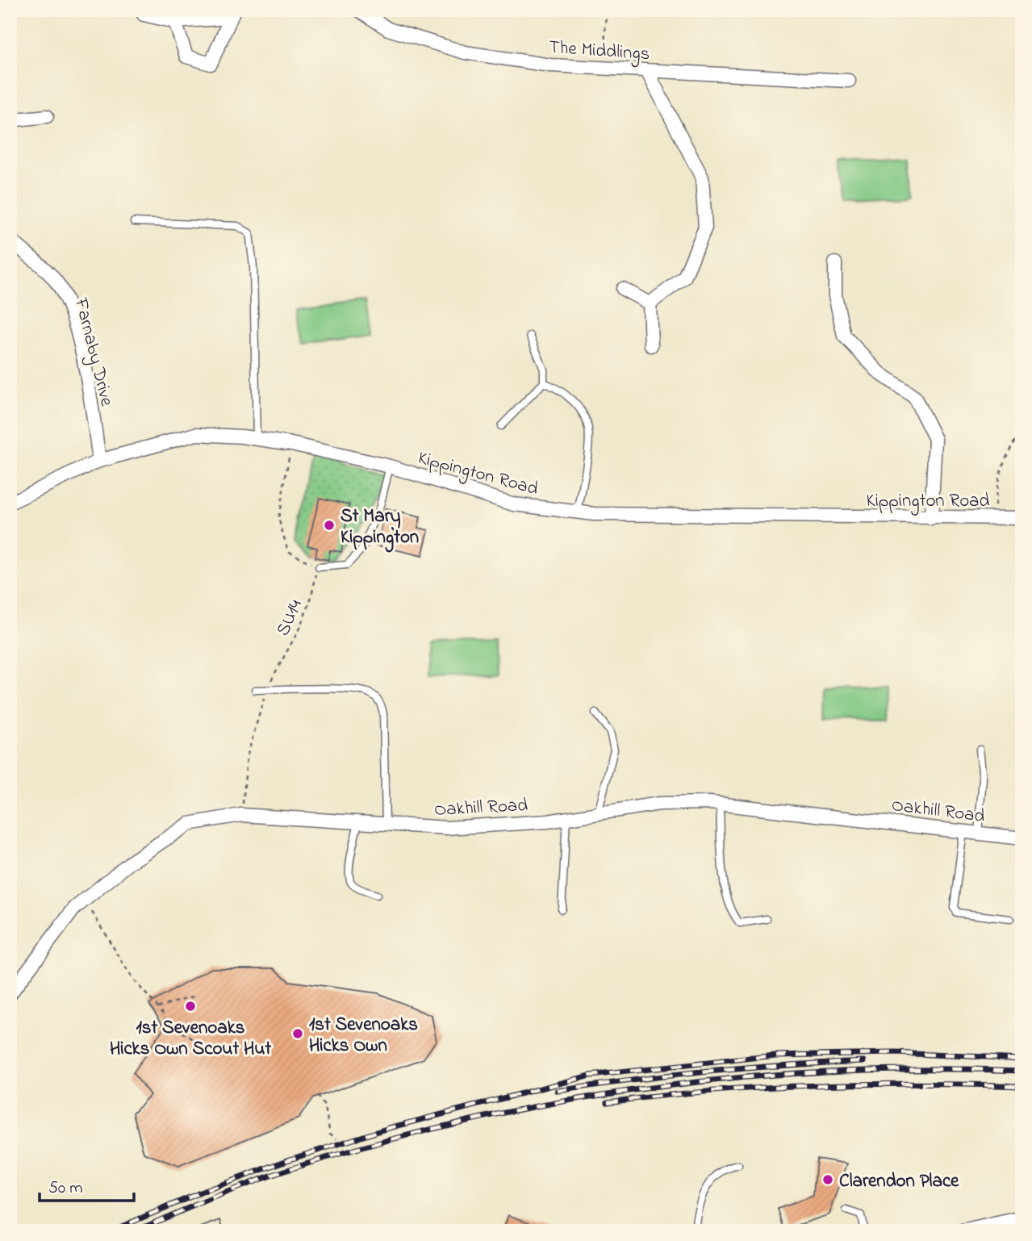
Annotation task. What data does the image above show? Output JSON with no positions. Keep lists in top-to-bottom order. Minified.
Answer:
{"streets":{"street":["The Middlings","Farnaby Drive","Kippington Road","Oakhill Road"],"path":["SU14"]},"crossings":[["Farnaby Drive","Kippington Road"],["SU14","Oakhill Road"]],"places":["St Mary Kippington","1st Sevenoaks Hicks Own Scout Hut","1st Sevenoaks Hicks Own","Clarendon Place"],"scale_bar":"50 m"}
